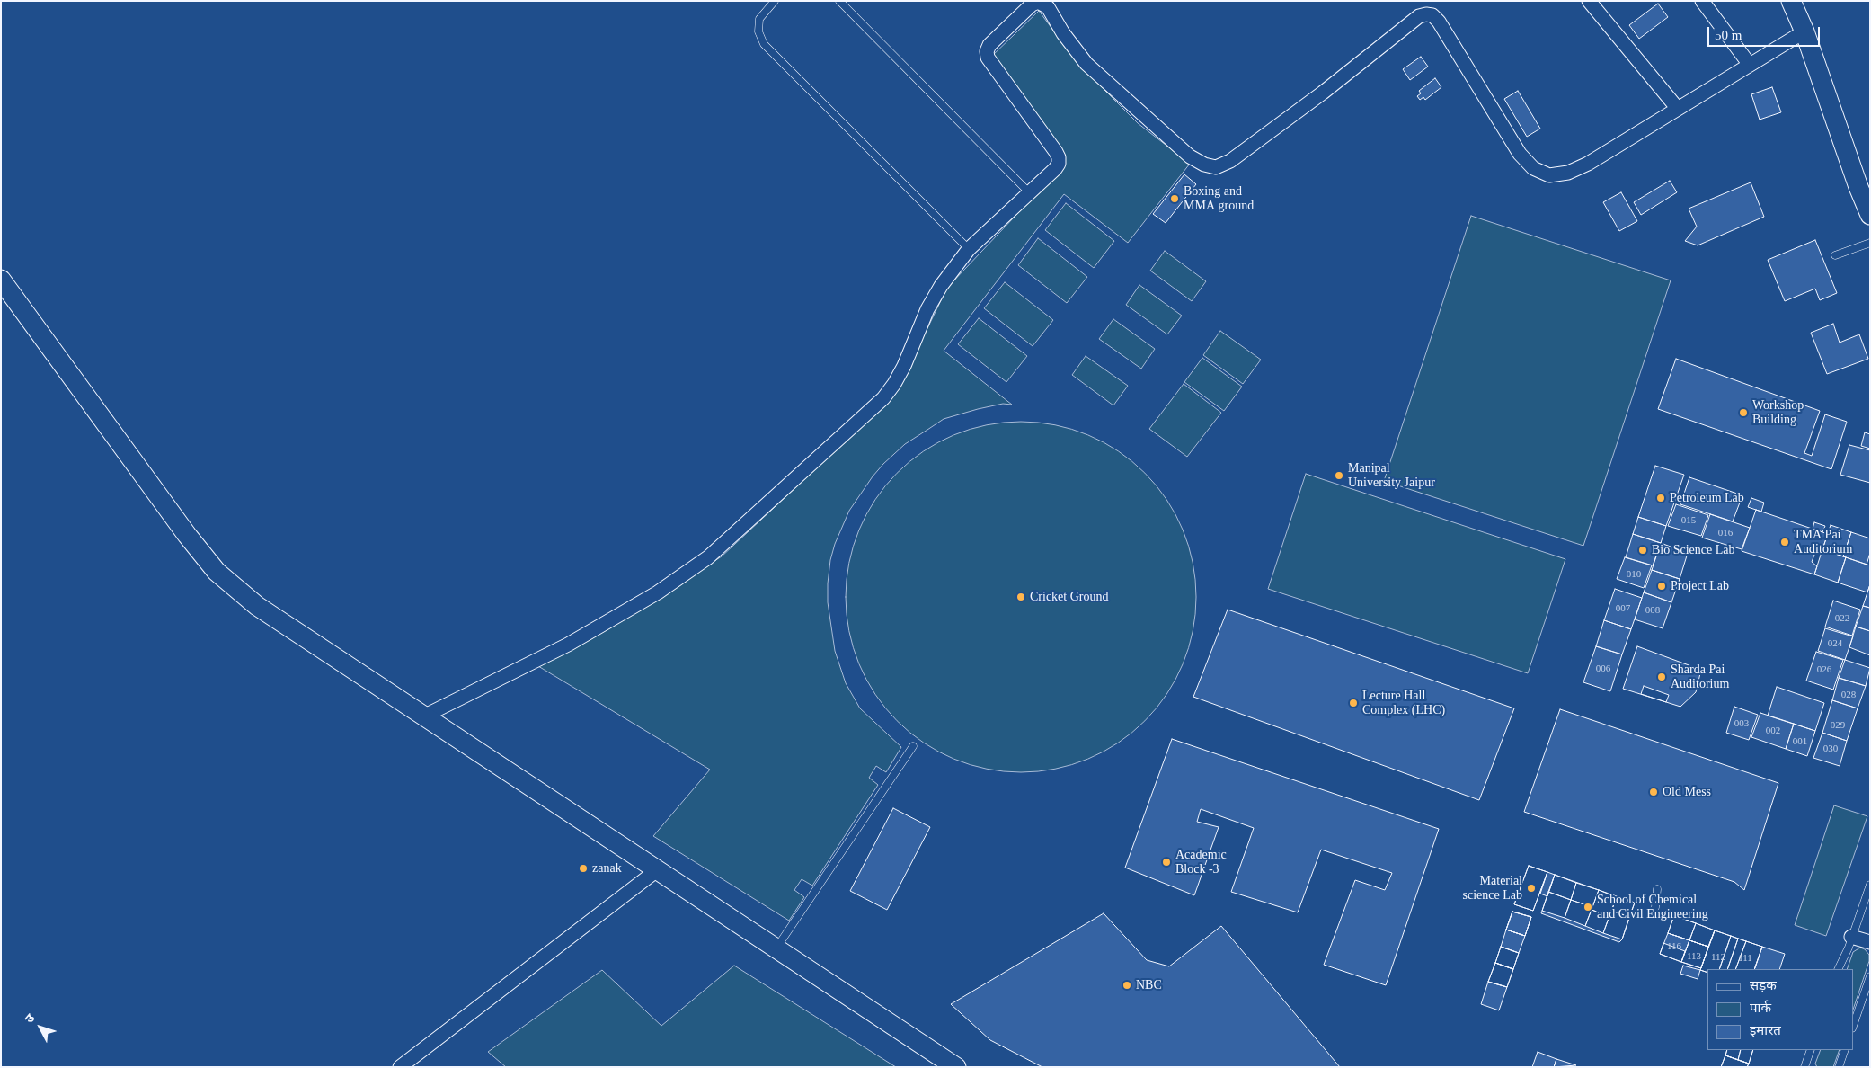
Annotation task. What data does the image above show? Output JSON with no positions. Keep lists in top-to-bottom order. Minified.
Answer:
{"places":["Boxing and MMA ground","Workshop Building","Manipal University Jaipur","Petroleum Lab","TMA Pai Auditorium","Bio Science Lab","Project Lab","Cricket Ground","Sharda Pai Auditorium","Lecture Hall Complex (LHC)","Old Mess","Academic Block -3","zanak","Material science Lab","School of Chemical and Civil Engineering","NBC"],"house_numbers":["015","016","010","007","008","022","024","006","026","028","003","029","002","001","030","116","113","112","111"],"legend":["सड़क","पार्क","इमारत"],"scale_bar":"50 m","north":"top left"}
